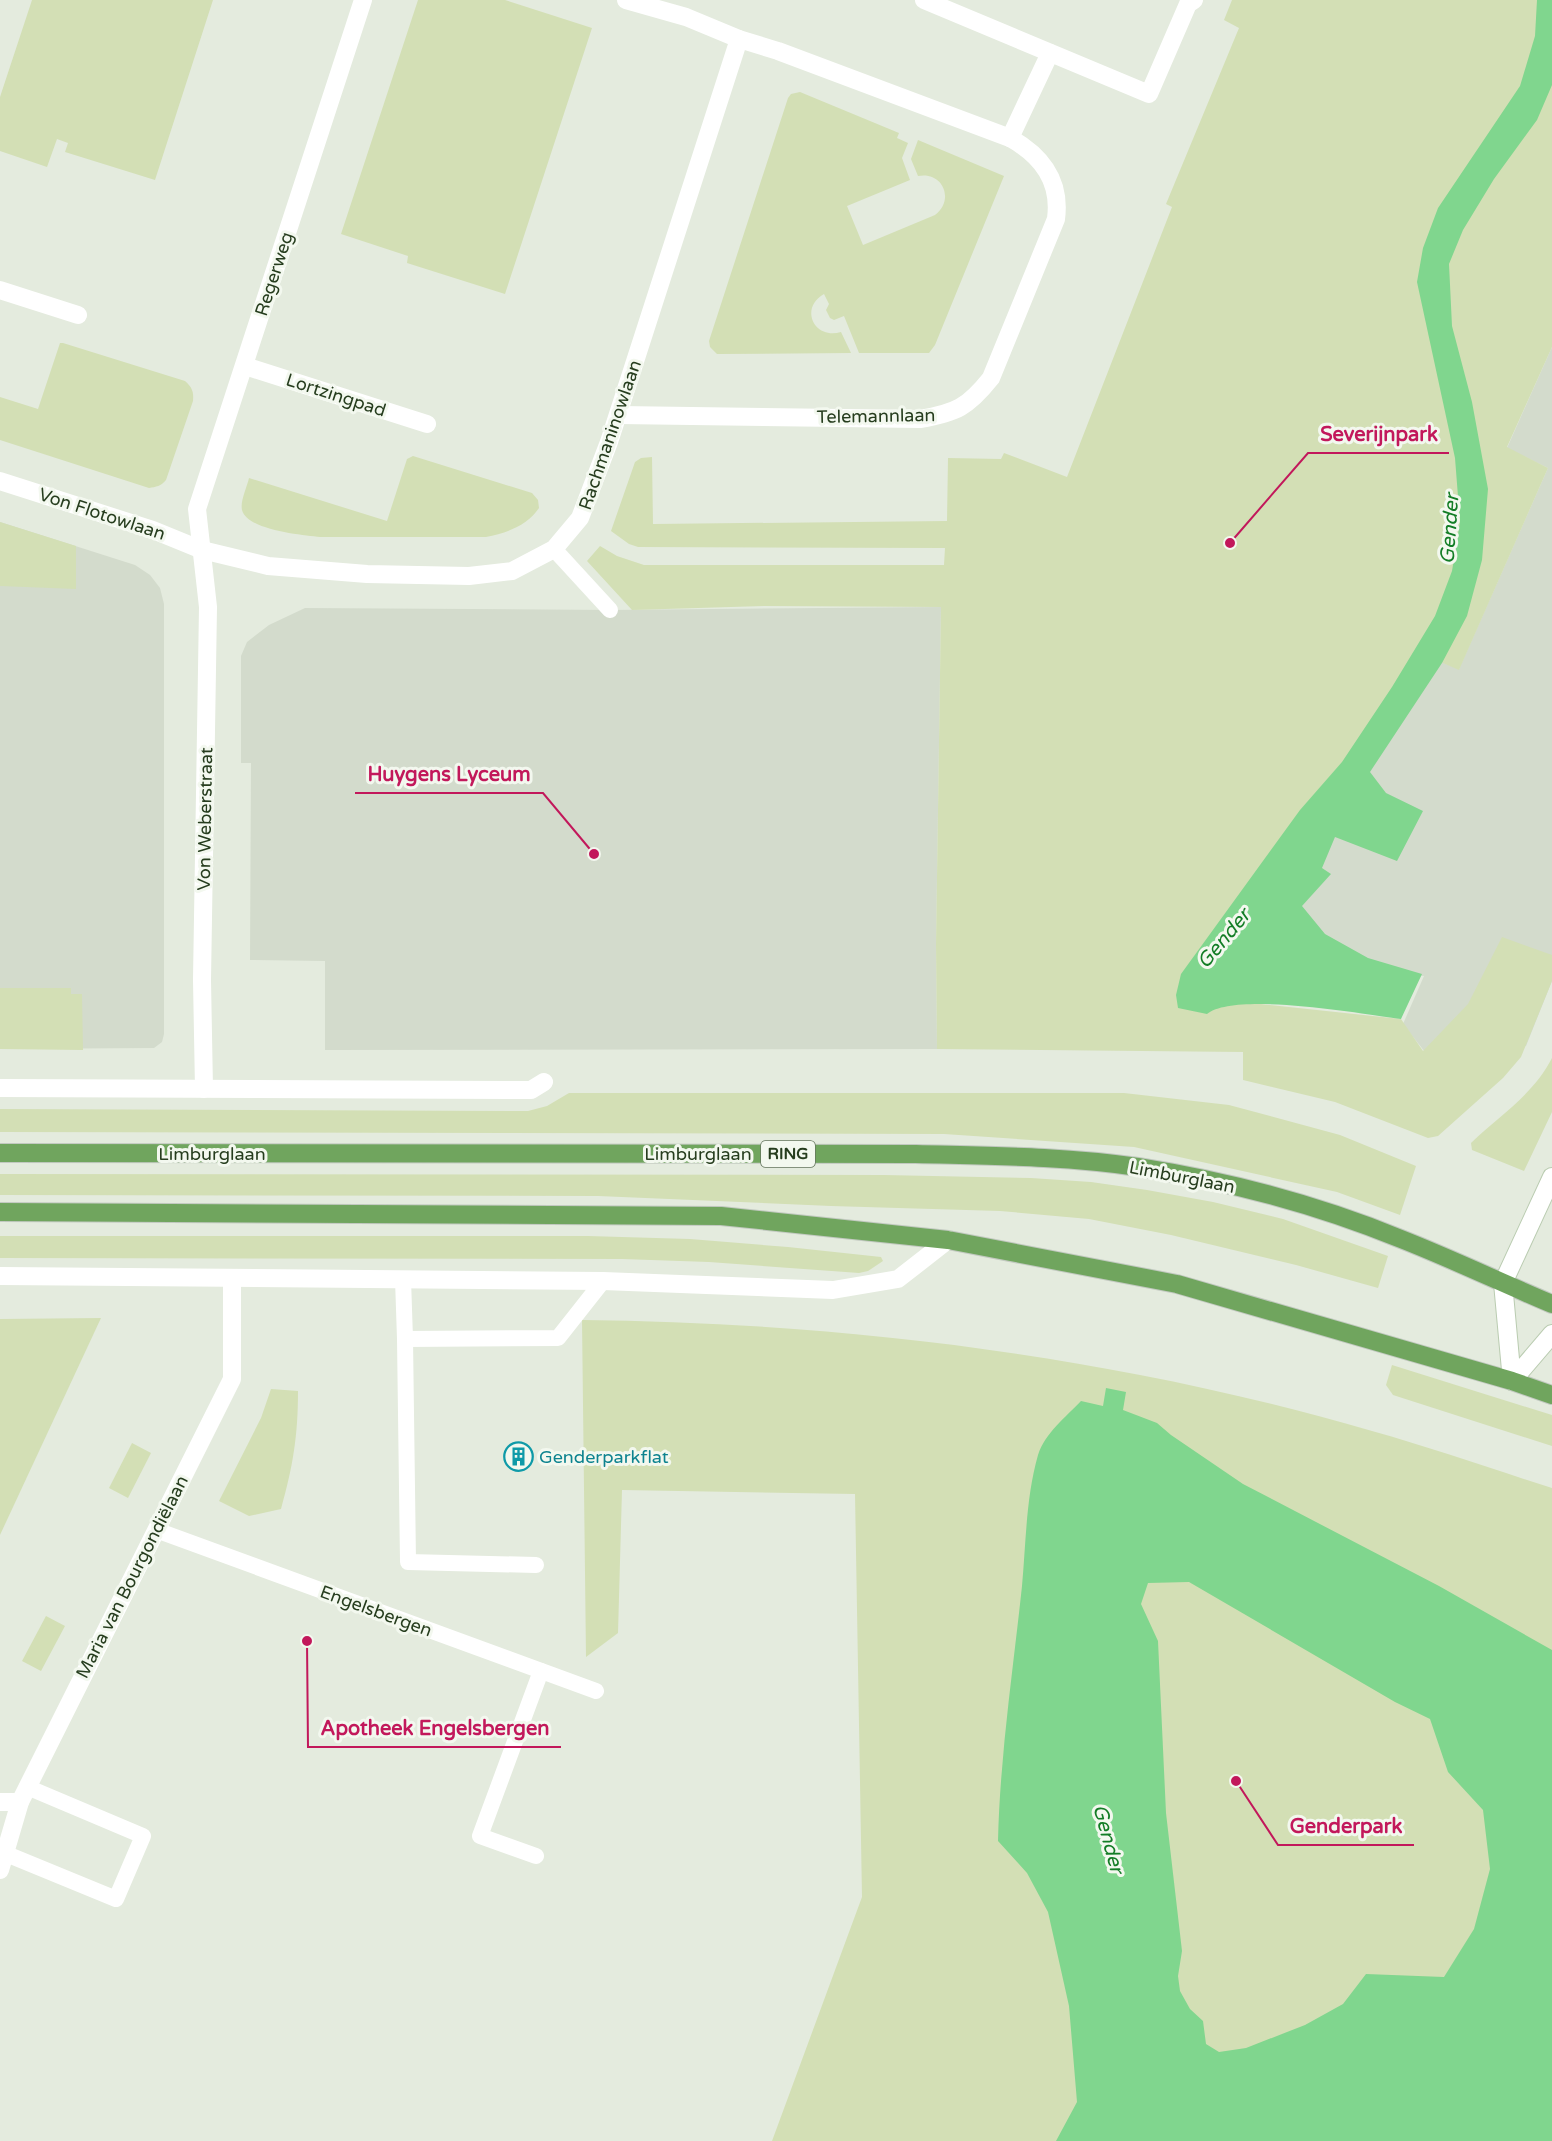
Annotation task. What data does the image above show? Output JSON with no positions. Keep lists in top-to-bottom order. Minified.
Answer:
{"streets":{"main road":["Limburglaan","RING"],"street":["Regerweg","Lortzingpad","Telemannlaan","Rachmaninowlaan","Von Flotowlaan","Von Weberstraat","Maria van Bourgondiëlaan"],"lane":["Engelsbergen"]},"crossings":[["Regerweg","Lortzingpad"],["Regerweg","Rachmaninowlaan"],["Regerweg","Von Flotowlaan"],["Regerweg","Von Weberstraat"],["Telemannlaan","Rachmaninowlaan"],["Rachmaninowlaan","Von Flotowlaan"],["Rachmaninowlaan","Von Weberstraat"],["Von Flotowlaan","Von Weberstraat"],["Maria van Bourgondiëlaan","Engelsbergen"]],"water":["Gender"],"places":{"other":["Severijnpark","Huygens Lyceum","Apotheek Engelsbergen","Genderpark"],"building":["Genderparkflat"]}}
